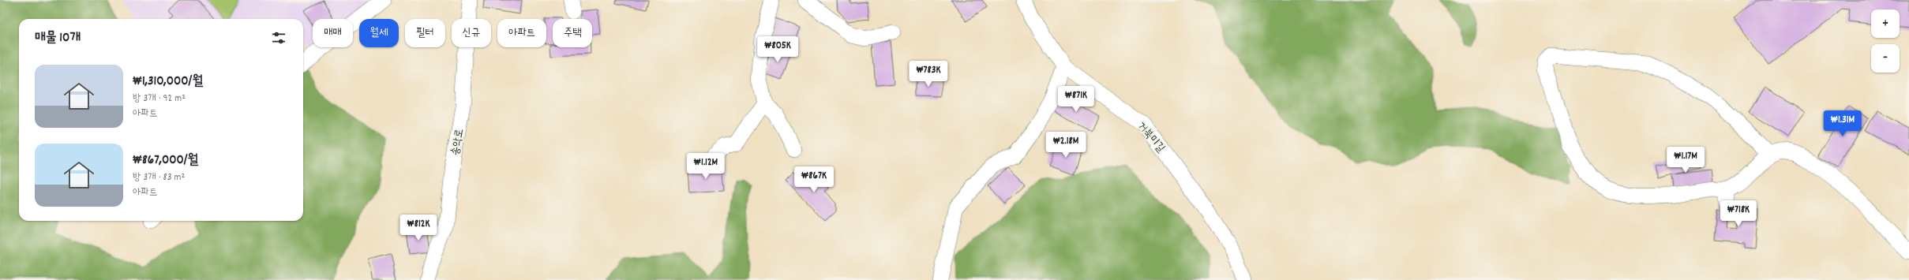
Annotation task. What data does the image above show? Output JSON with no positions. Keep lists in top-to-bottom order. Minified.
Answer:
{"streets":{"street":["거북미길","송악로"]},"page":{"map_buttons":["+","−"],"chip":["매매","월세","필터","신규","아파트","주택"],"heading":"매물 10개","price":["₩805K","₩783K","₩871K","₩1.31M","₩2.18M","₩1.17M","₩1.12M","₩867K","₩718K","₩812K"],"list":[{"name":"₩1,310,000/월","note":"방 3개 · 92 m² · 아파트"},{"name":"₩867,000/월","note":"방 3개 · 83 m² · 아파트"}]}}
